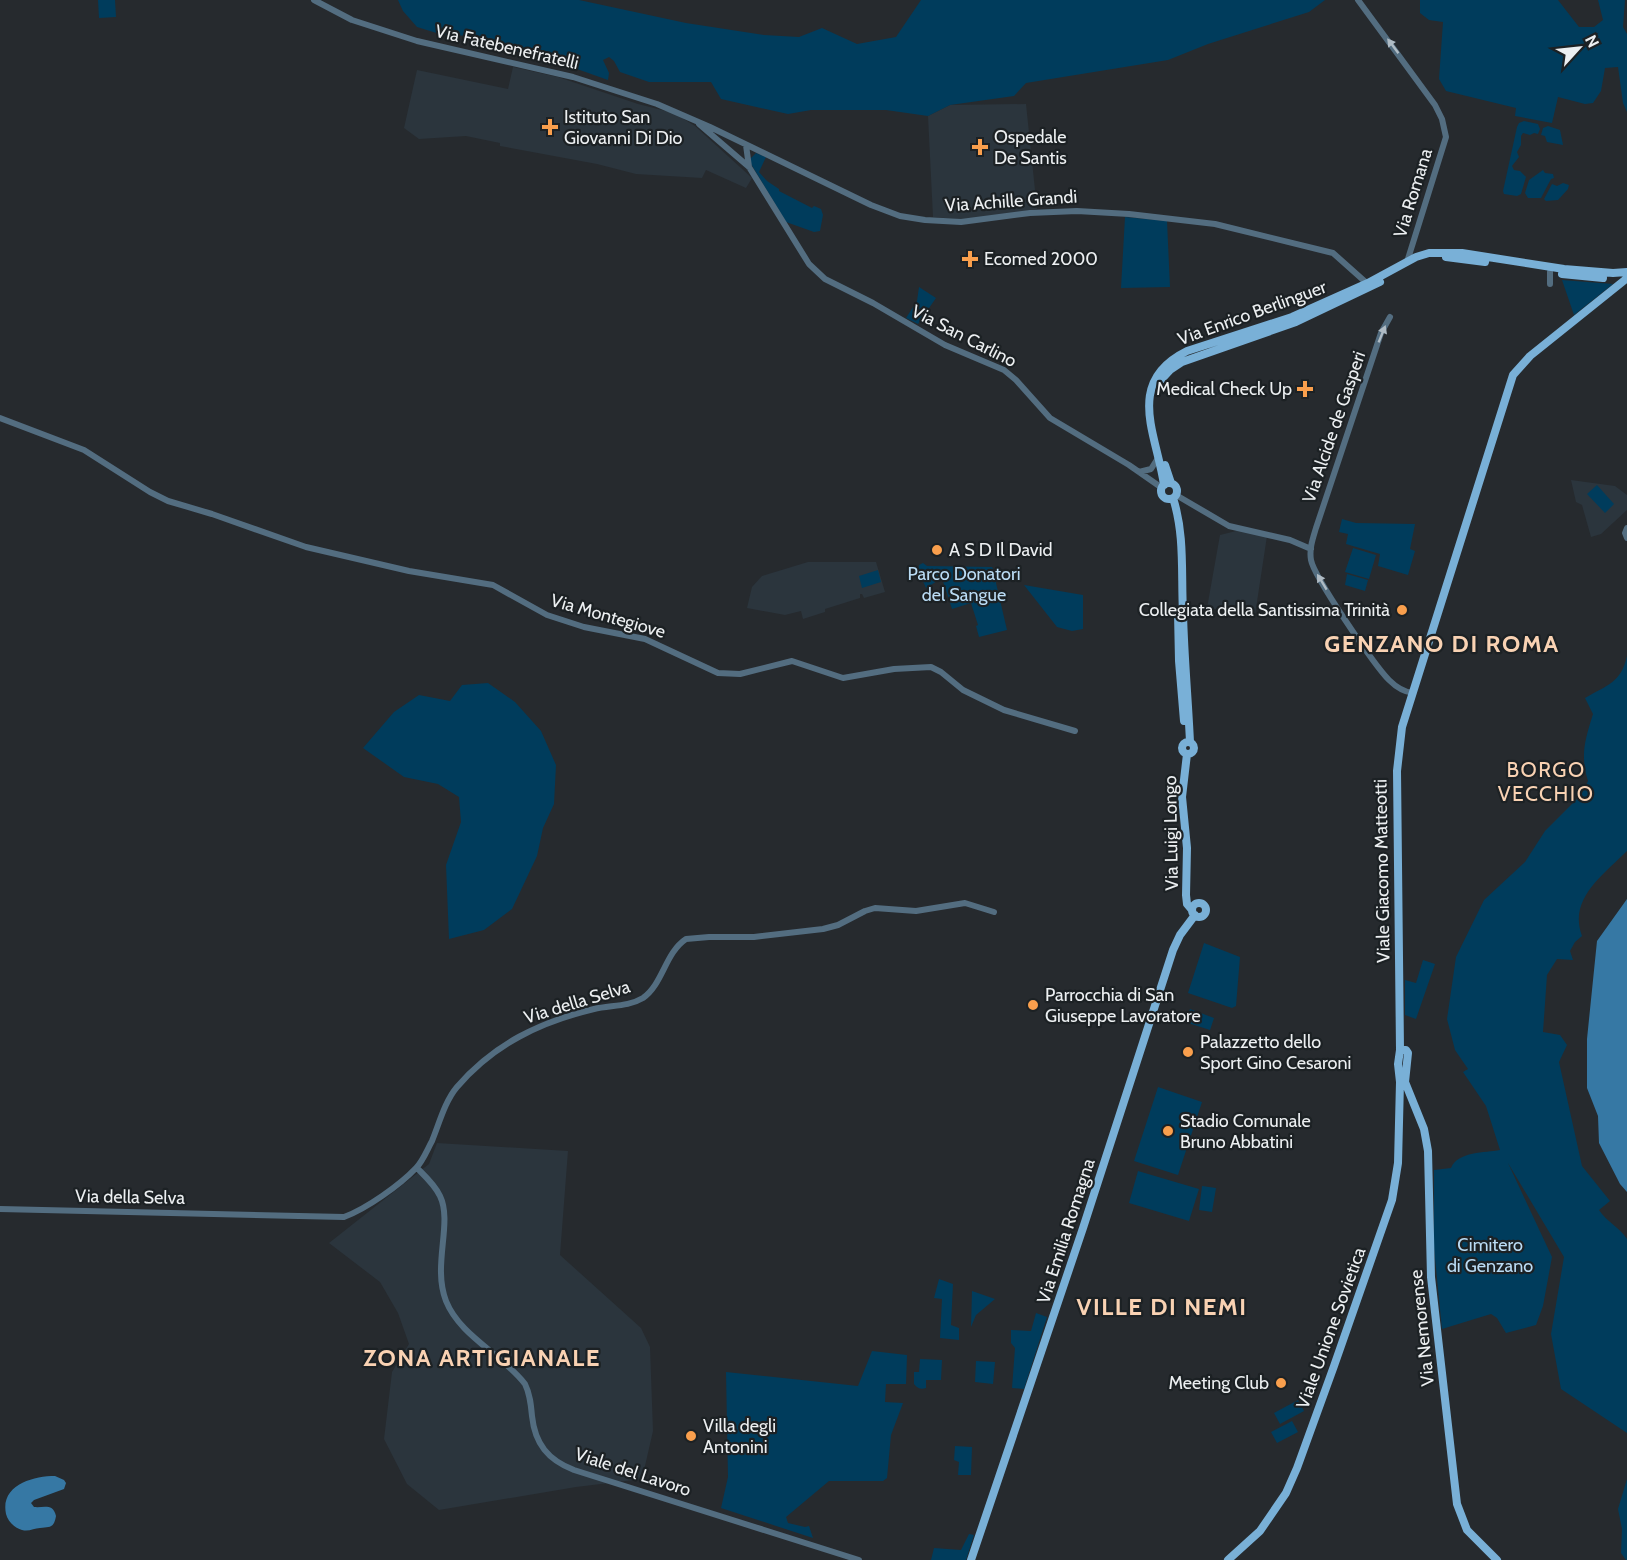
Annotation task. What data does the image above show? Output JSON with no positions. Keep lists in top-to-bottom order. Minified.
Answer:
{"streets":{"main road":["Via Enrico Berlinguer","Via Luigi Longo","Viale Giacomo Matteotti","Via Emilia Romagna","Viale Unione Sovietica","Via Nemorense"],"street":["Via Fatebenefratelli","Via Romana","Via Achille Grandi","Via San Carlino","Via Alcide de Gasperi","Via Montegiove","Via della Selva","Viale del Lavoro"]},"crossings":[["Via Fatebenefratelli","Via Achille Grandi"],["Via Fatebenefratelli","Via San Carlino"],["Via Achille Grandi","Via Enrico Berlinguer"],["Via Achille Grandi","Via San Carlino"],["Via Enrico Berlinguer","Via San Carlino"],["Via Luigi Longo","Via Emilia Romagna"],["Viale Giacomo Matteotti","Viale Unione Sovietica"],["Viale Giacomo Matteotti","Via Nemorense"],["Via della Selva","Viale del Lavoro"],["Viale Unione Sovietica","Via Nemorense"]],"one_way":["Via Romana","Via Alcide de Gasperi"],"districts":["GENZANO DI ROMA","BORGO VECCHIO","VILLE DI NEMI","ZONA ARTIGIANALE"],"parks":["Parco Donatori del Sangue","Cimitero di Genzano"],"places":{"health":["Istituto San Giovanni Di Dio","Ospedale De Santis","Ecomed 2000","Medical Check Up"],"other":["A S D Il David","Collegiata della Santissima Trinità","Parrocchia di San Giuseppe Lavoratore","Palazzetto dello Sport Gino Cesaroni","Stadio Comunale Bruno Abbatini","Meeting Club","Villa degli Antonini"]},"north":"top right"}
